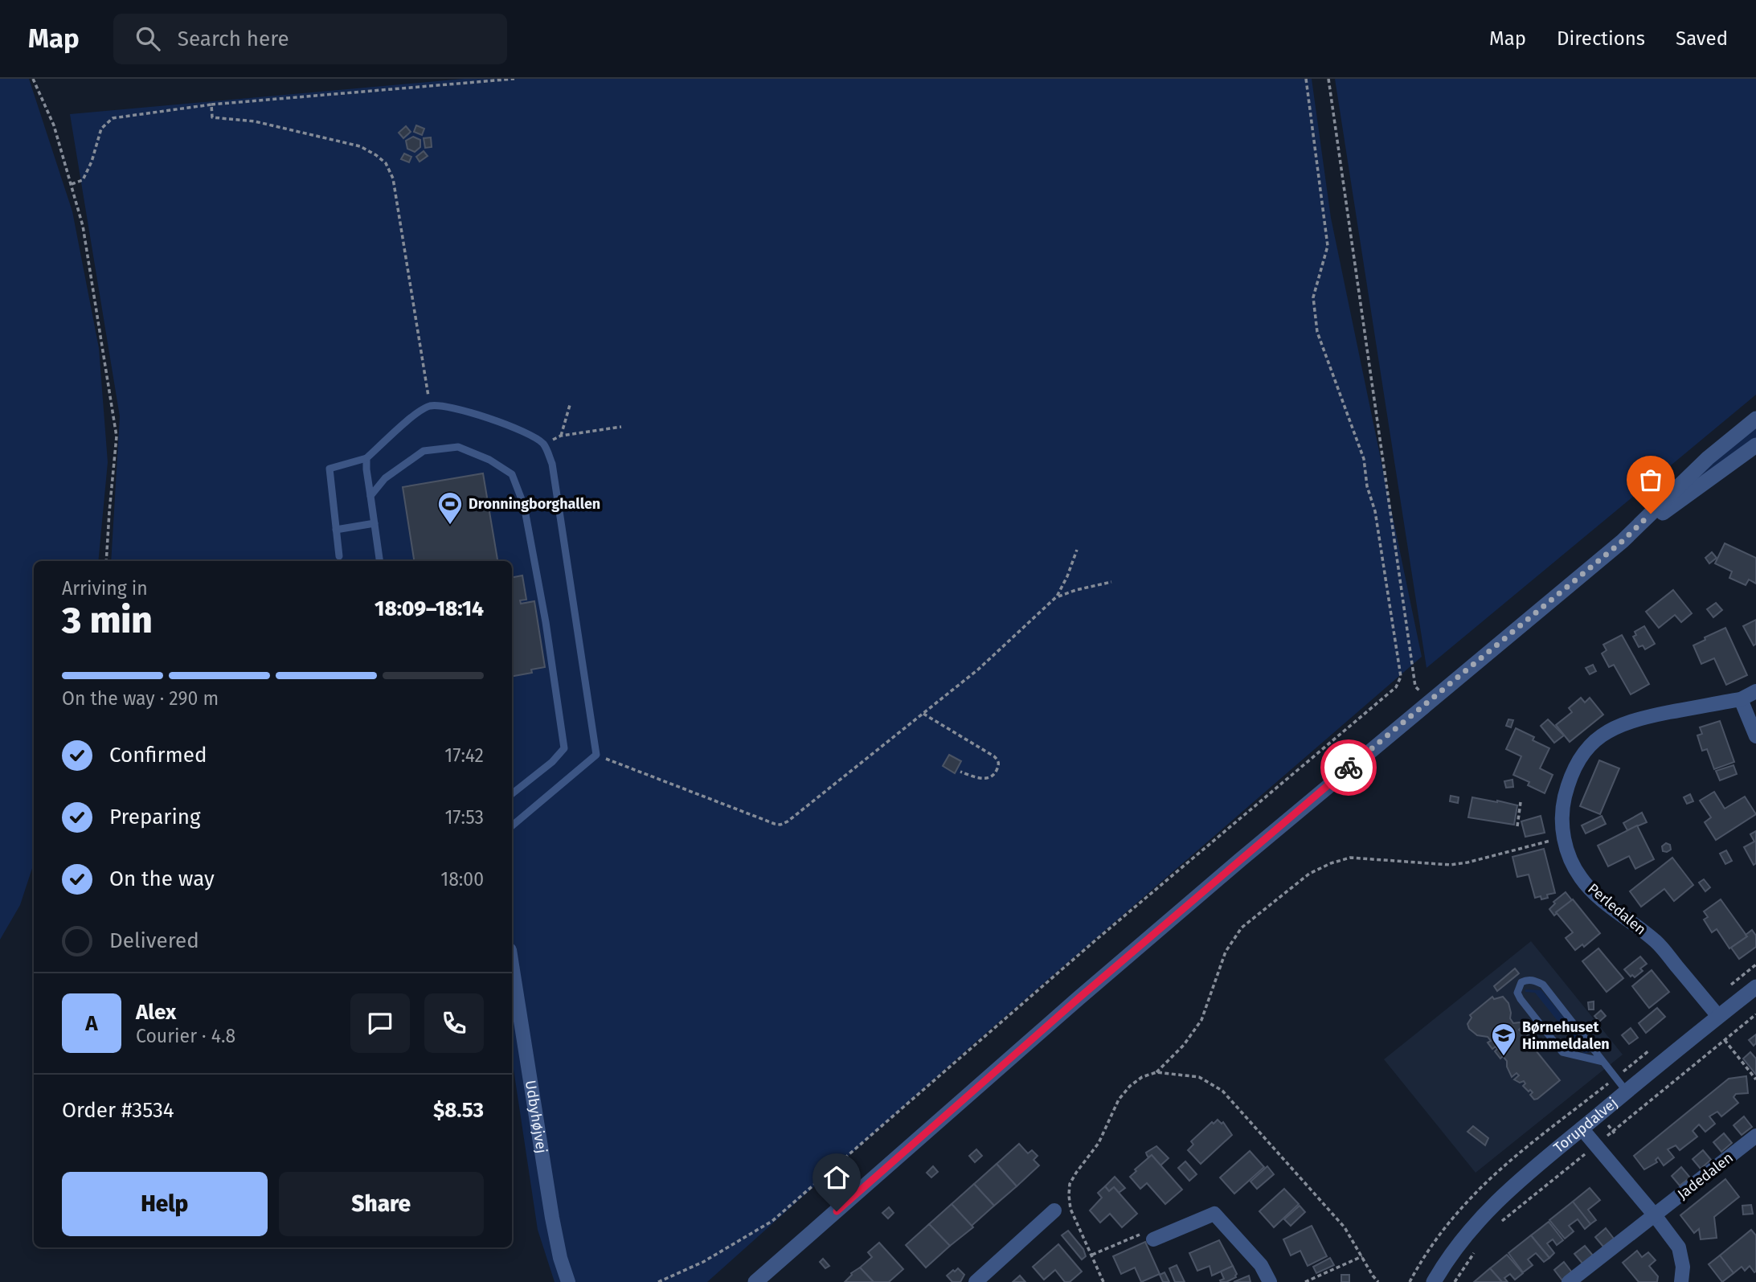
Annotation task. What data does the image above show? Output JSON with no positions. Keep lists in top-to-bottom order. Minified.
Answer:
{"streets":{"street":["Perledalen","Udbyhøjvej","Torupdalvej","Jadedalen"]},"crossings":[["Perledalen","Torupdalvej"]],"places":{"sports":["Dronningborghallen"],"school or university":["Børnehuset Himmeldalen"]},"page":{"header":"Map","search":"Search here","nav":["Map","Directions","Saved"],"heading":["3 min","Arriving in","18:09–18:14"],"panel":["Alex","Courier · 4.8","Order #3534","$8.53"],"bar":"On the way · 290 m","list":[["Confirmed","17:42"],["Preparing","17:53"],["On the way","18:00"],"Delivered"],"round":"A","buttons":["Help","Share"]}}
